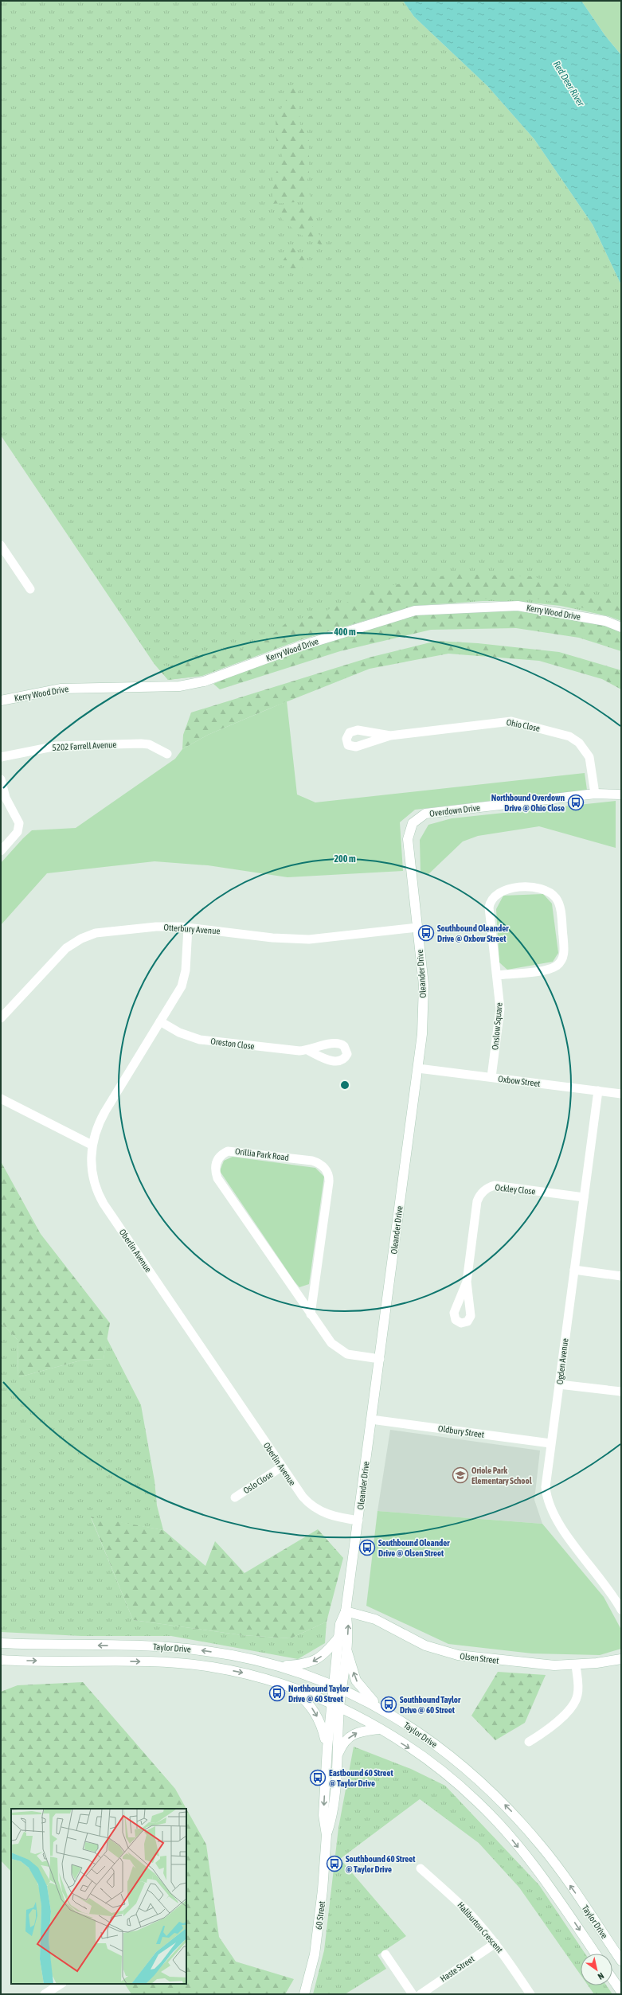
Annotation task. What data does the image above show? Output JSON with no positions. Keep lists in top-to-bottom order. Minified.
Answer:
{"streets":{"main road":["Kerry Wood Drive","Overdown Drive","Oleander Drive","Taylor Drive","Olsen Street","60 Street"],"street":["Ohio Close","5202 Farrell Avenue","Otterbury Avenue","Onslow Square","Oreston Close","Oxbow Street","Orillia Park Road","Ockley Close","Oberlin Avenue","Ogden Avenue","Oldbury Street","Oslo Close","Haliburton Crescent","Haste Street"]},"crossings":[["Ohio Close","Overdown Drive"],["Overdown Drive","Oleander Drive"],["Otterbury Avenue","Oleander Drive"],["Otterbury Avenue","Oberlin Avenue"],["Oleander Drive","Oxbow Street"],["Oleander Drive","Orillia Park Road"],["Oleander Drive","Oberlin Avenue"],["Oleander Drive","Oldbury Street"],["Oleander Drive","Taylor Drive"],["Oleander Drive","Olsen Street"],["Onslow Square","Oxbow Street"],["Oreston Close","Oberlin Avenue"],["Oxbow Street","Ogden Avenue"],["Ockley Close","Ogden Avenue"],["Oberlin Avenue","Oslo Close"],["Ogden Avenue","Oldbury Street"],["Taylor Drive","60 Street"],["Haliburton Crescent","Haste Street"]],"water":["Red Deer River"],"places":{"bus stop":["Northbound Overdown Drive @ Ohio Close","Southbound Oleander Drive @ Oxbow Street","Southbound Oleander Drive @ Olsen Street","Northbound Taylor Drive @ 60 Street","Southbound Taylor Drive @ 60 Street","Eastbound 60 Street @ Taylor Drive","Southbound 60 Street @ Taylor Drive"],"school or university":["Oriole Park Elementary School"]},"north":"bottom right","rings":["400 m","200 m"]}
